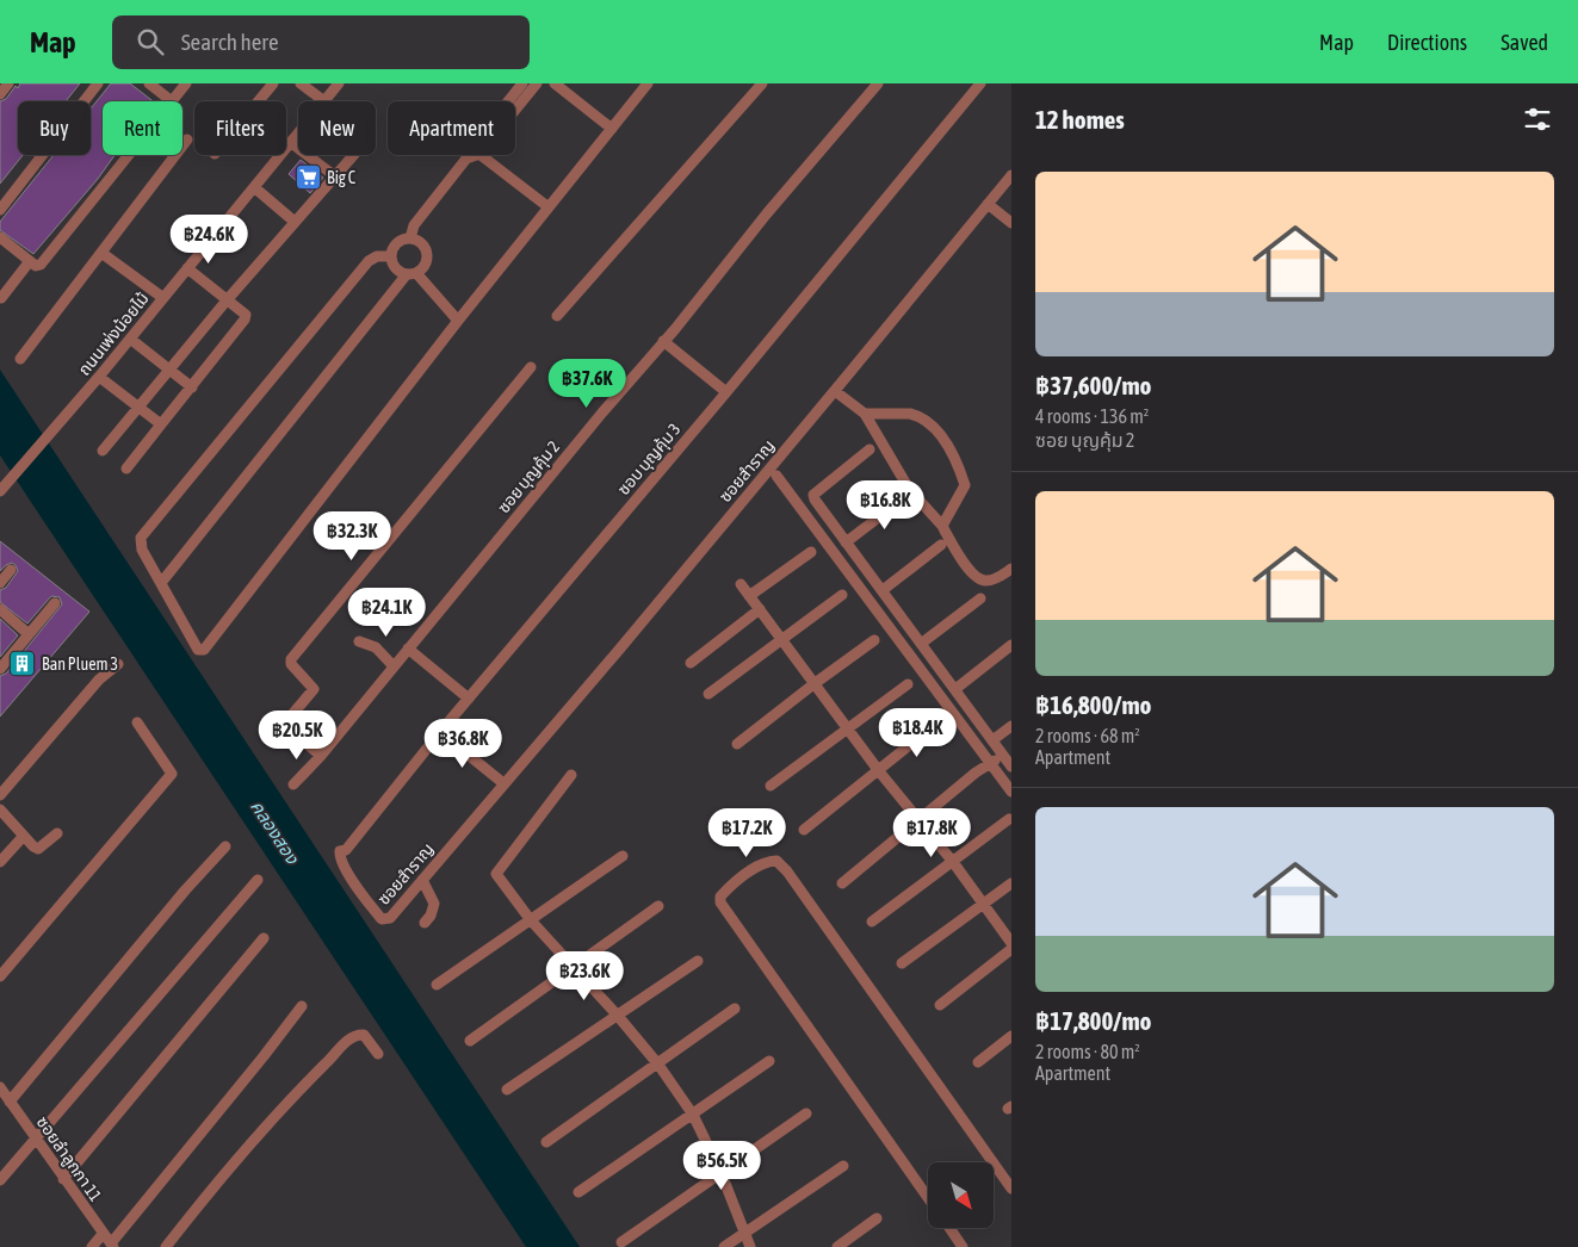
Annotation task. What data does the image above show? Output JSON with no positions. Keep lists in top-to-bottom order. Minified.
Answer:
{"streets":{"street":["ถนนเพ่งน้อยไม้","ซอบ บุญคุ้ม 3","ซอยสำราญ","ซอย บุญคุ้ม 2","ซอยลำลูกกา 11"]},"crossings":[["ซอบ บุญคุ้ม 3","ซอยสำราญ"]],"water":["คลองสอง"],"places":{"supermarket":["Big C"],"building":["Ban Pluem 3"]},"north":"bottom right","page":{"header":"Map","search":"Search here","nav":["Map","Directions","Saved"],"heading":"12 homes","chip":["Buy","Rent","Filters","New","Apartment"],"list":[{"name":"฿37,600/mo","note":"4 rooms · 136 m² · ซอย บุญคุ้ม 2"},{"name":"฿16,800/mo","note":"2 rooms · 68 m² · Apartment"},{"name":"฿17,800/mo","note":"2 rooms · 80 m² · Apartment"}],"price":["฿24.6K","฿37.6K","฿16.8K","฿32.3K","฿24.1K","฿18.4K","฿20.5K","฿36.8K","฿17.2K","฿17.8K","฿23.6K","฿56.5K"]}}
